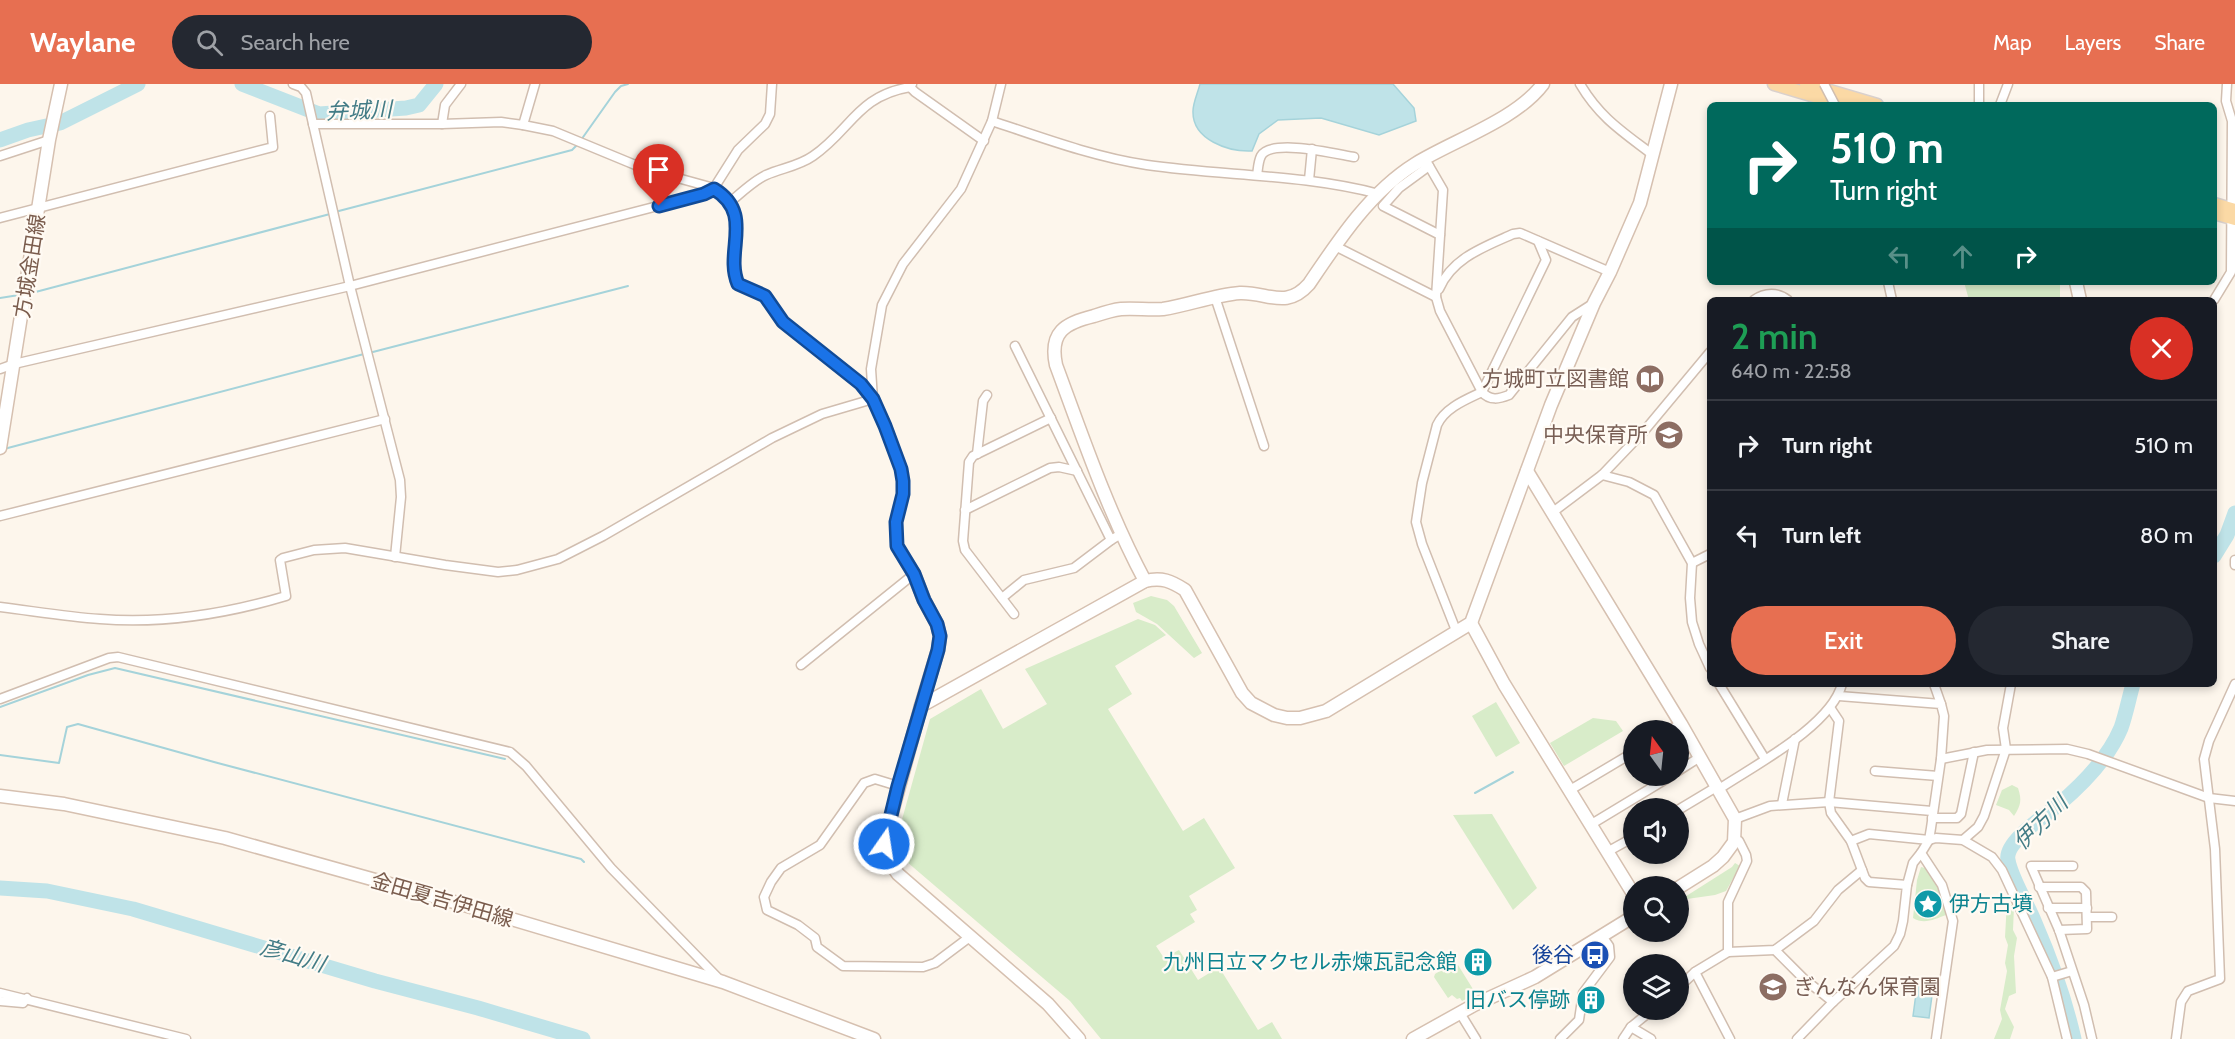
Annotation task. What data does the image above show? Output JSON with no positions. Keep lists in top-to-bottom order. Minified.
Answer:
{"streets":{"street":["方城金田線","金田夏吉伊田線"]},"water":["弁城川","伊方川","彦山川"],"places":{"library":["方城町立図書館"],"school or university":["中央保育所","ぎんなん保育園"],"place":["伊方古墳"],"bus stop":["後谷"],"building":["九州日立マクセル赤煉瓦記念館","旧バス停跡"]},"north":"top","page":{"header":"Waylane","search":"Search here","nav":["Map","Layers","Share"],"turn":["510 m","Turn right"],"heading":["2 min","640 m · 22:58"],"list":[{"name":"Turn right","value":"510 m"},{"name":"Turn left","value":"80 m"}],"buttons":["Exit","Share"]}}
